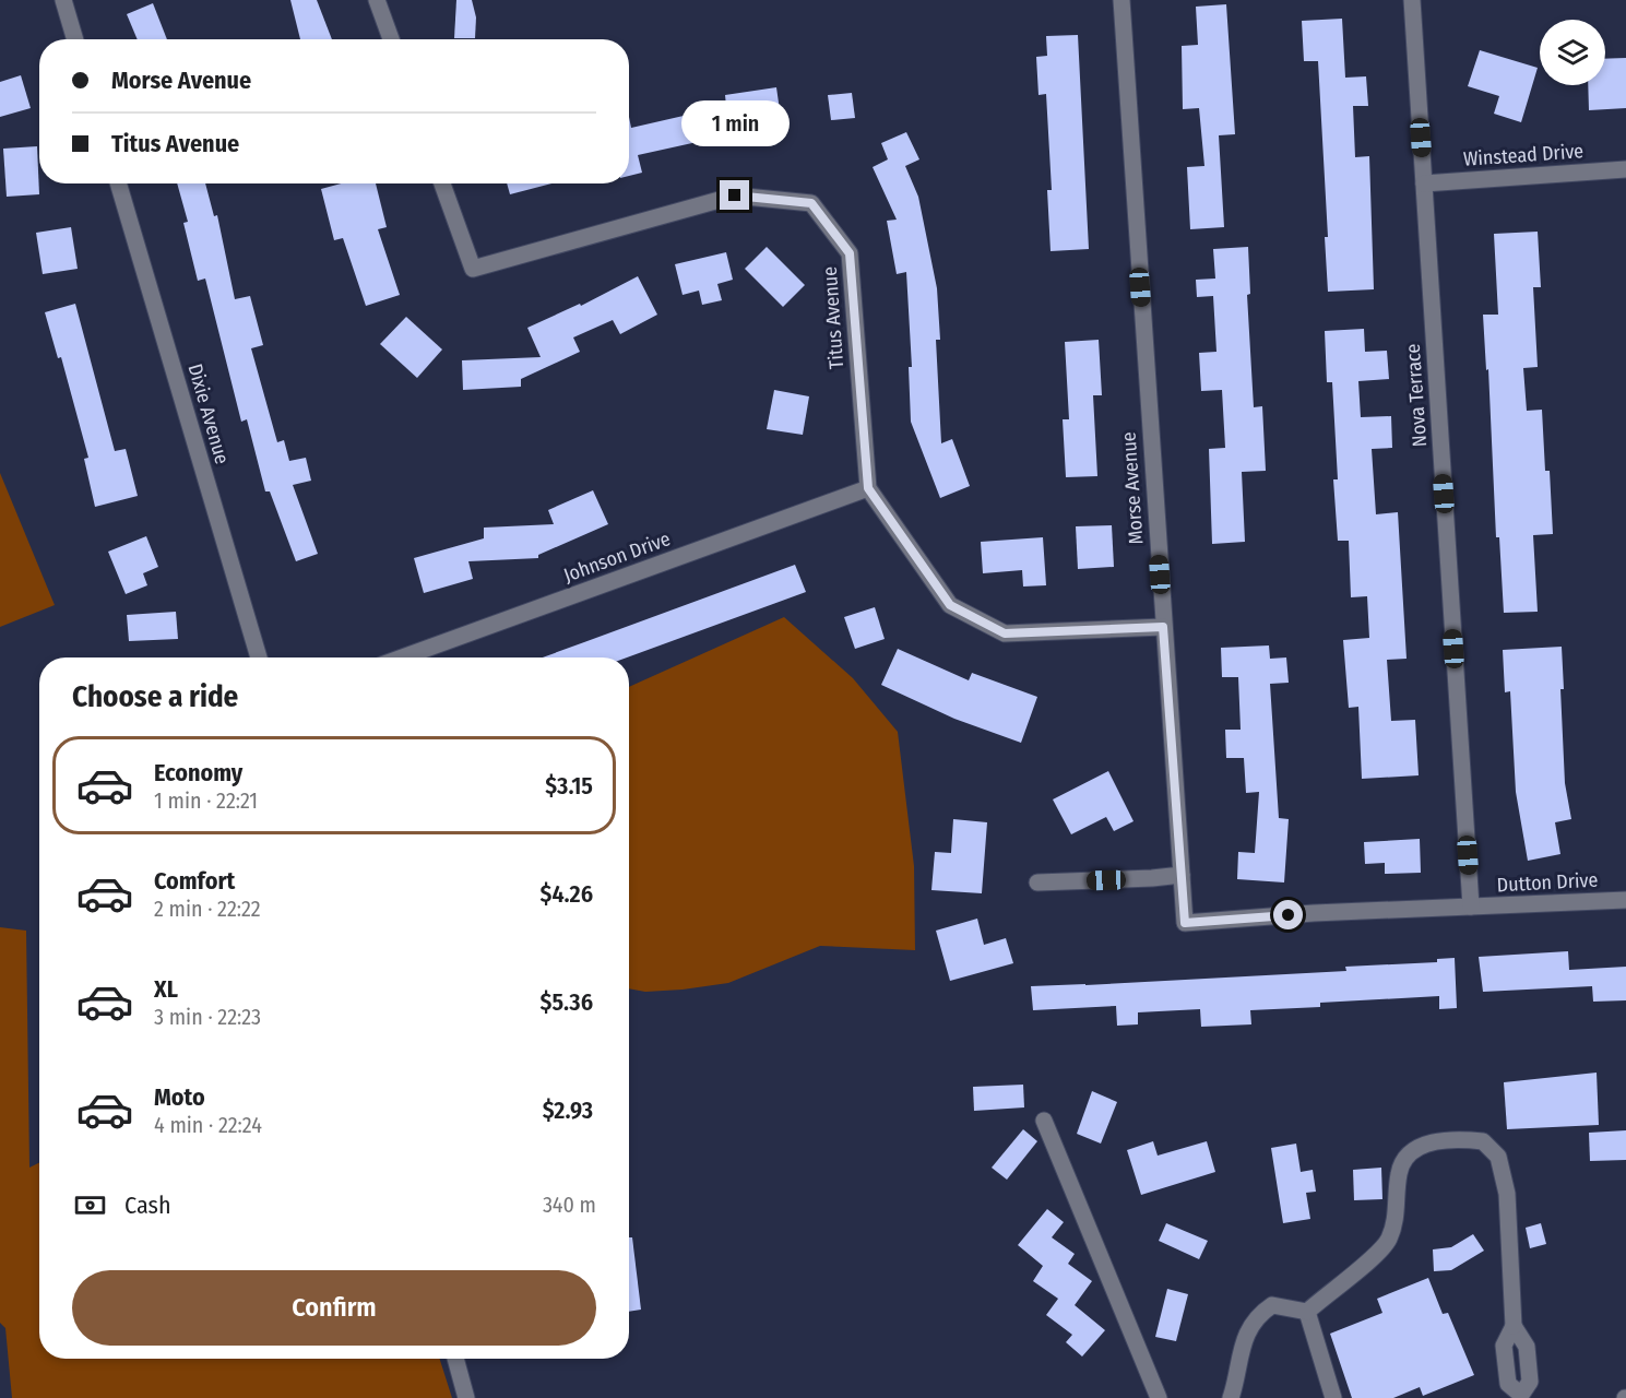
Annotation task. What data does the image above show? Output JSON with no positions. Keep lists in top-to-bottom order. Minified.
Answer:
{"streets":{"street":["Winstead Drive","Titus Avenue","Nova Terrace","Dixie Avenue","Morse Avenue","Johnson Drive","Dutton Drive"]},"crossings":[["Winstead Drive","Nova Terrace"],["Titus Avenue","Johnson Drive"],["Nova Terrace","Dutton Drive"],["Morse Avenue","Dutton Drive"]],"page":{"banner":["Morse Avenue","Titus Avenue"],"bubble":"1 min","heading":"Choose a ride","list":[{"name":"Economy","note":"1 min · 22:21","value":"$3.15"},{"name":"Comfort","note":"2 min · 22:22","value":"$4.26"},{"name":"XL","note":"3 min · 22:23","value":"$5.36"},{"name":"Moto","note":"4 min · 22:24","value":"$2.93"}],"pay":["Cash","340 m"],"buttons":"Confirm"}}
